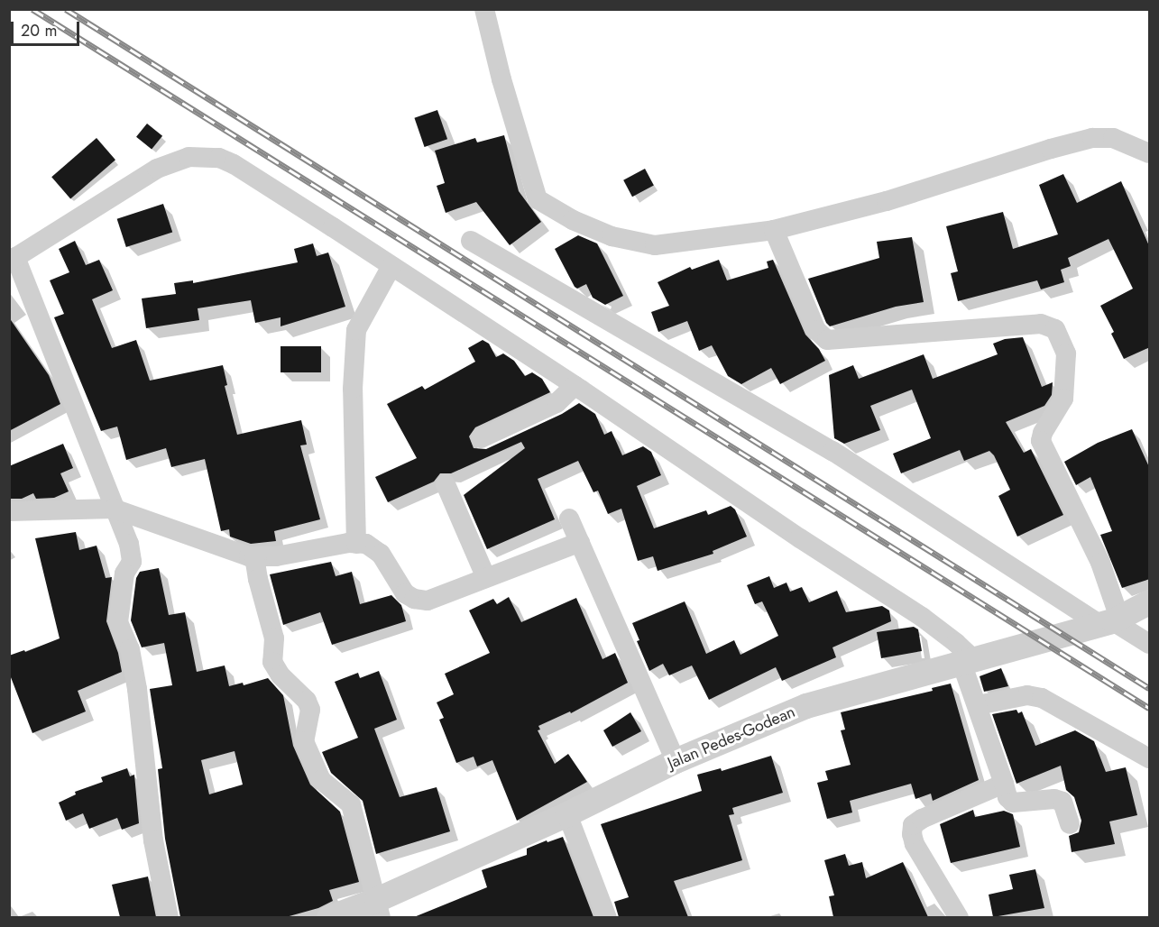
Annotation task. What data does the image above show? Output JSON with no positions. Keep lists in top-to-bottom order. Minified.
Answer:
{"streets":{"street":["Jalan Pedes-Godean"]},"scale_bar":"20 m"}
